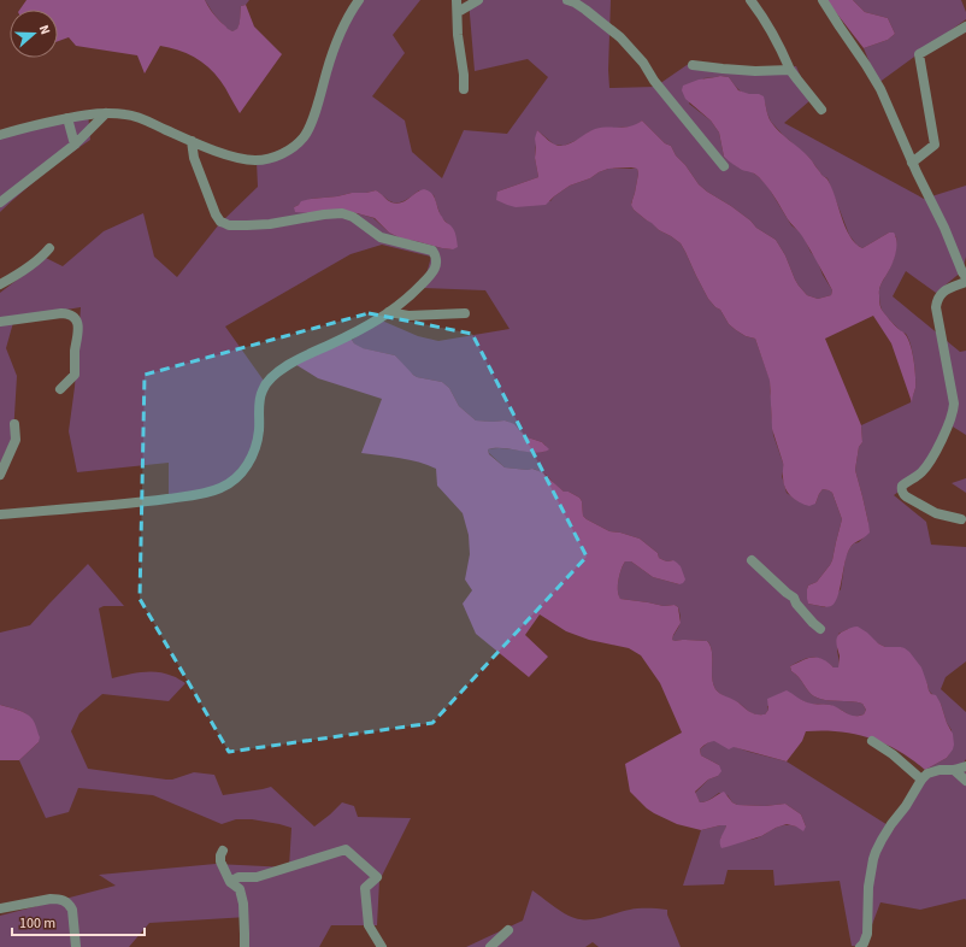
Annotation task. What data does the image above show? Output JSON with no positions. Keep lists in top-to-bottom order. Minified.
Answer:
{"scale_bar":"100 m","north":"right"}
